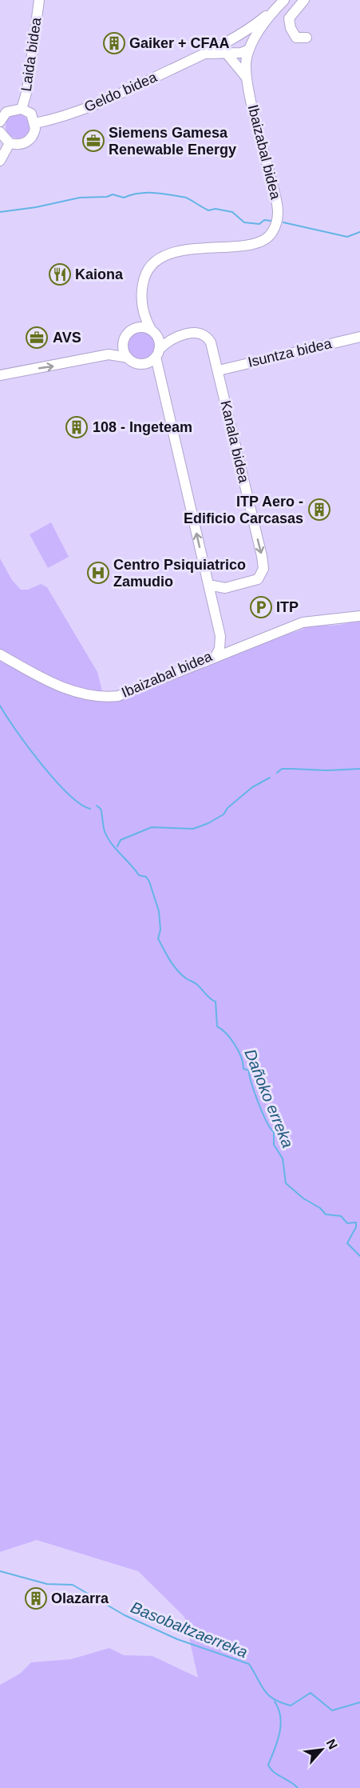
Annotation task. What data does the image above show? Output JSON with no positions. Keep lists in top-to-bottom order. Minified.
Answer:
{"streets":{"street":["Laida bidea","Geldo bidea","Ibaizabal bidea","Isuntza bidea","Kanala bidea"]},"crossings":[["Geldo bidea","Ibaizabal bidea"],["Ibaizabal bidea","Kanala bidea"],["Isuntza bidea","Kanala bidea"]],"one_way":["Kanala bidea"],"water":["Dañoko erreka","Basobaltzaerreka"],"places":{"building":["Gaiker + CFAA","108 - Ingeteam","ITP Aero - Edificio Carcasas","Olazarra"],"office":["Siemens Gamesa Renewable Energy","AVS"],"restaurant":["Kaiona"],"hospital":["Centro Psiquiatrico Zamudio"],"parking":["ITP"]},"north":"top right"}
